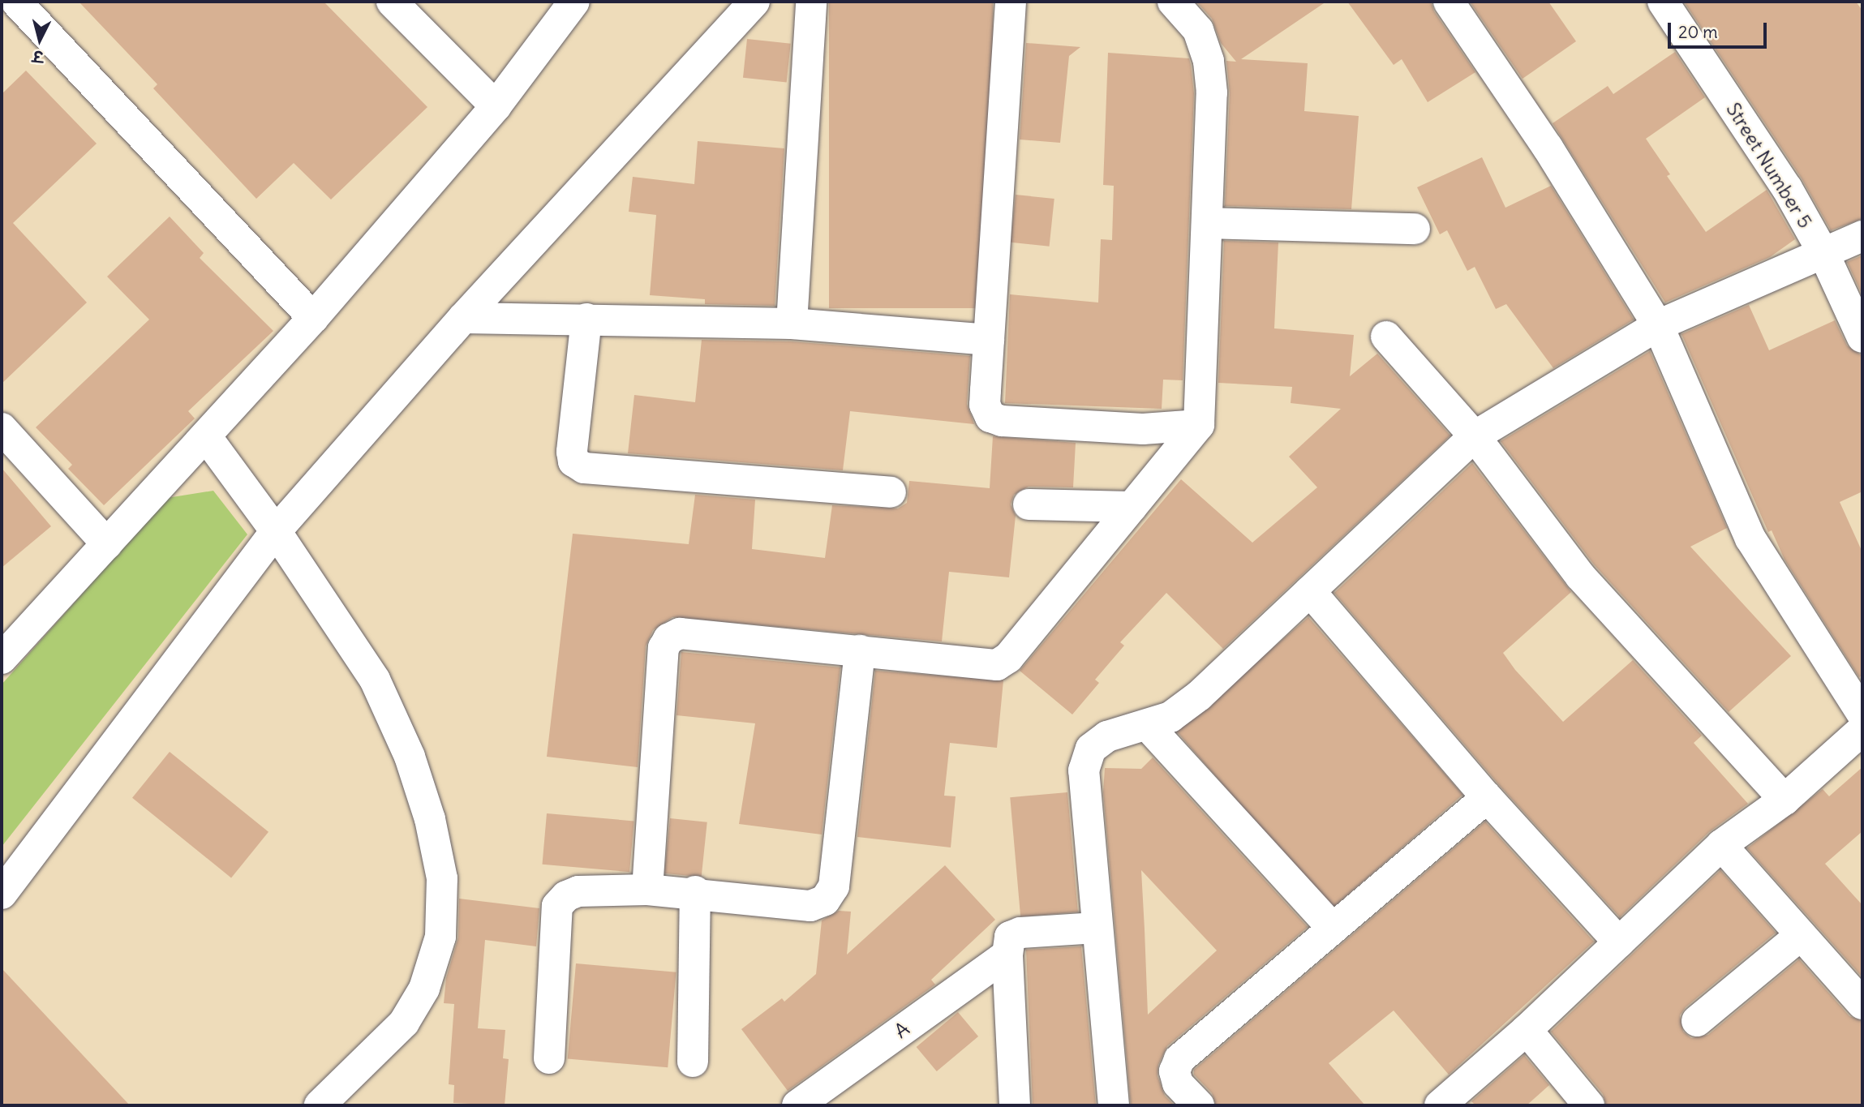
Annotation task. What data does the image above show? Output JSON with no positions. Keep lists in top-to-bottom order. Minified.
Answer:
{"streets":{"street":["Street Number 5","A"]},"scale_bar":"20 m","north":"bottom"}
